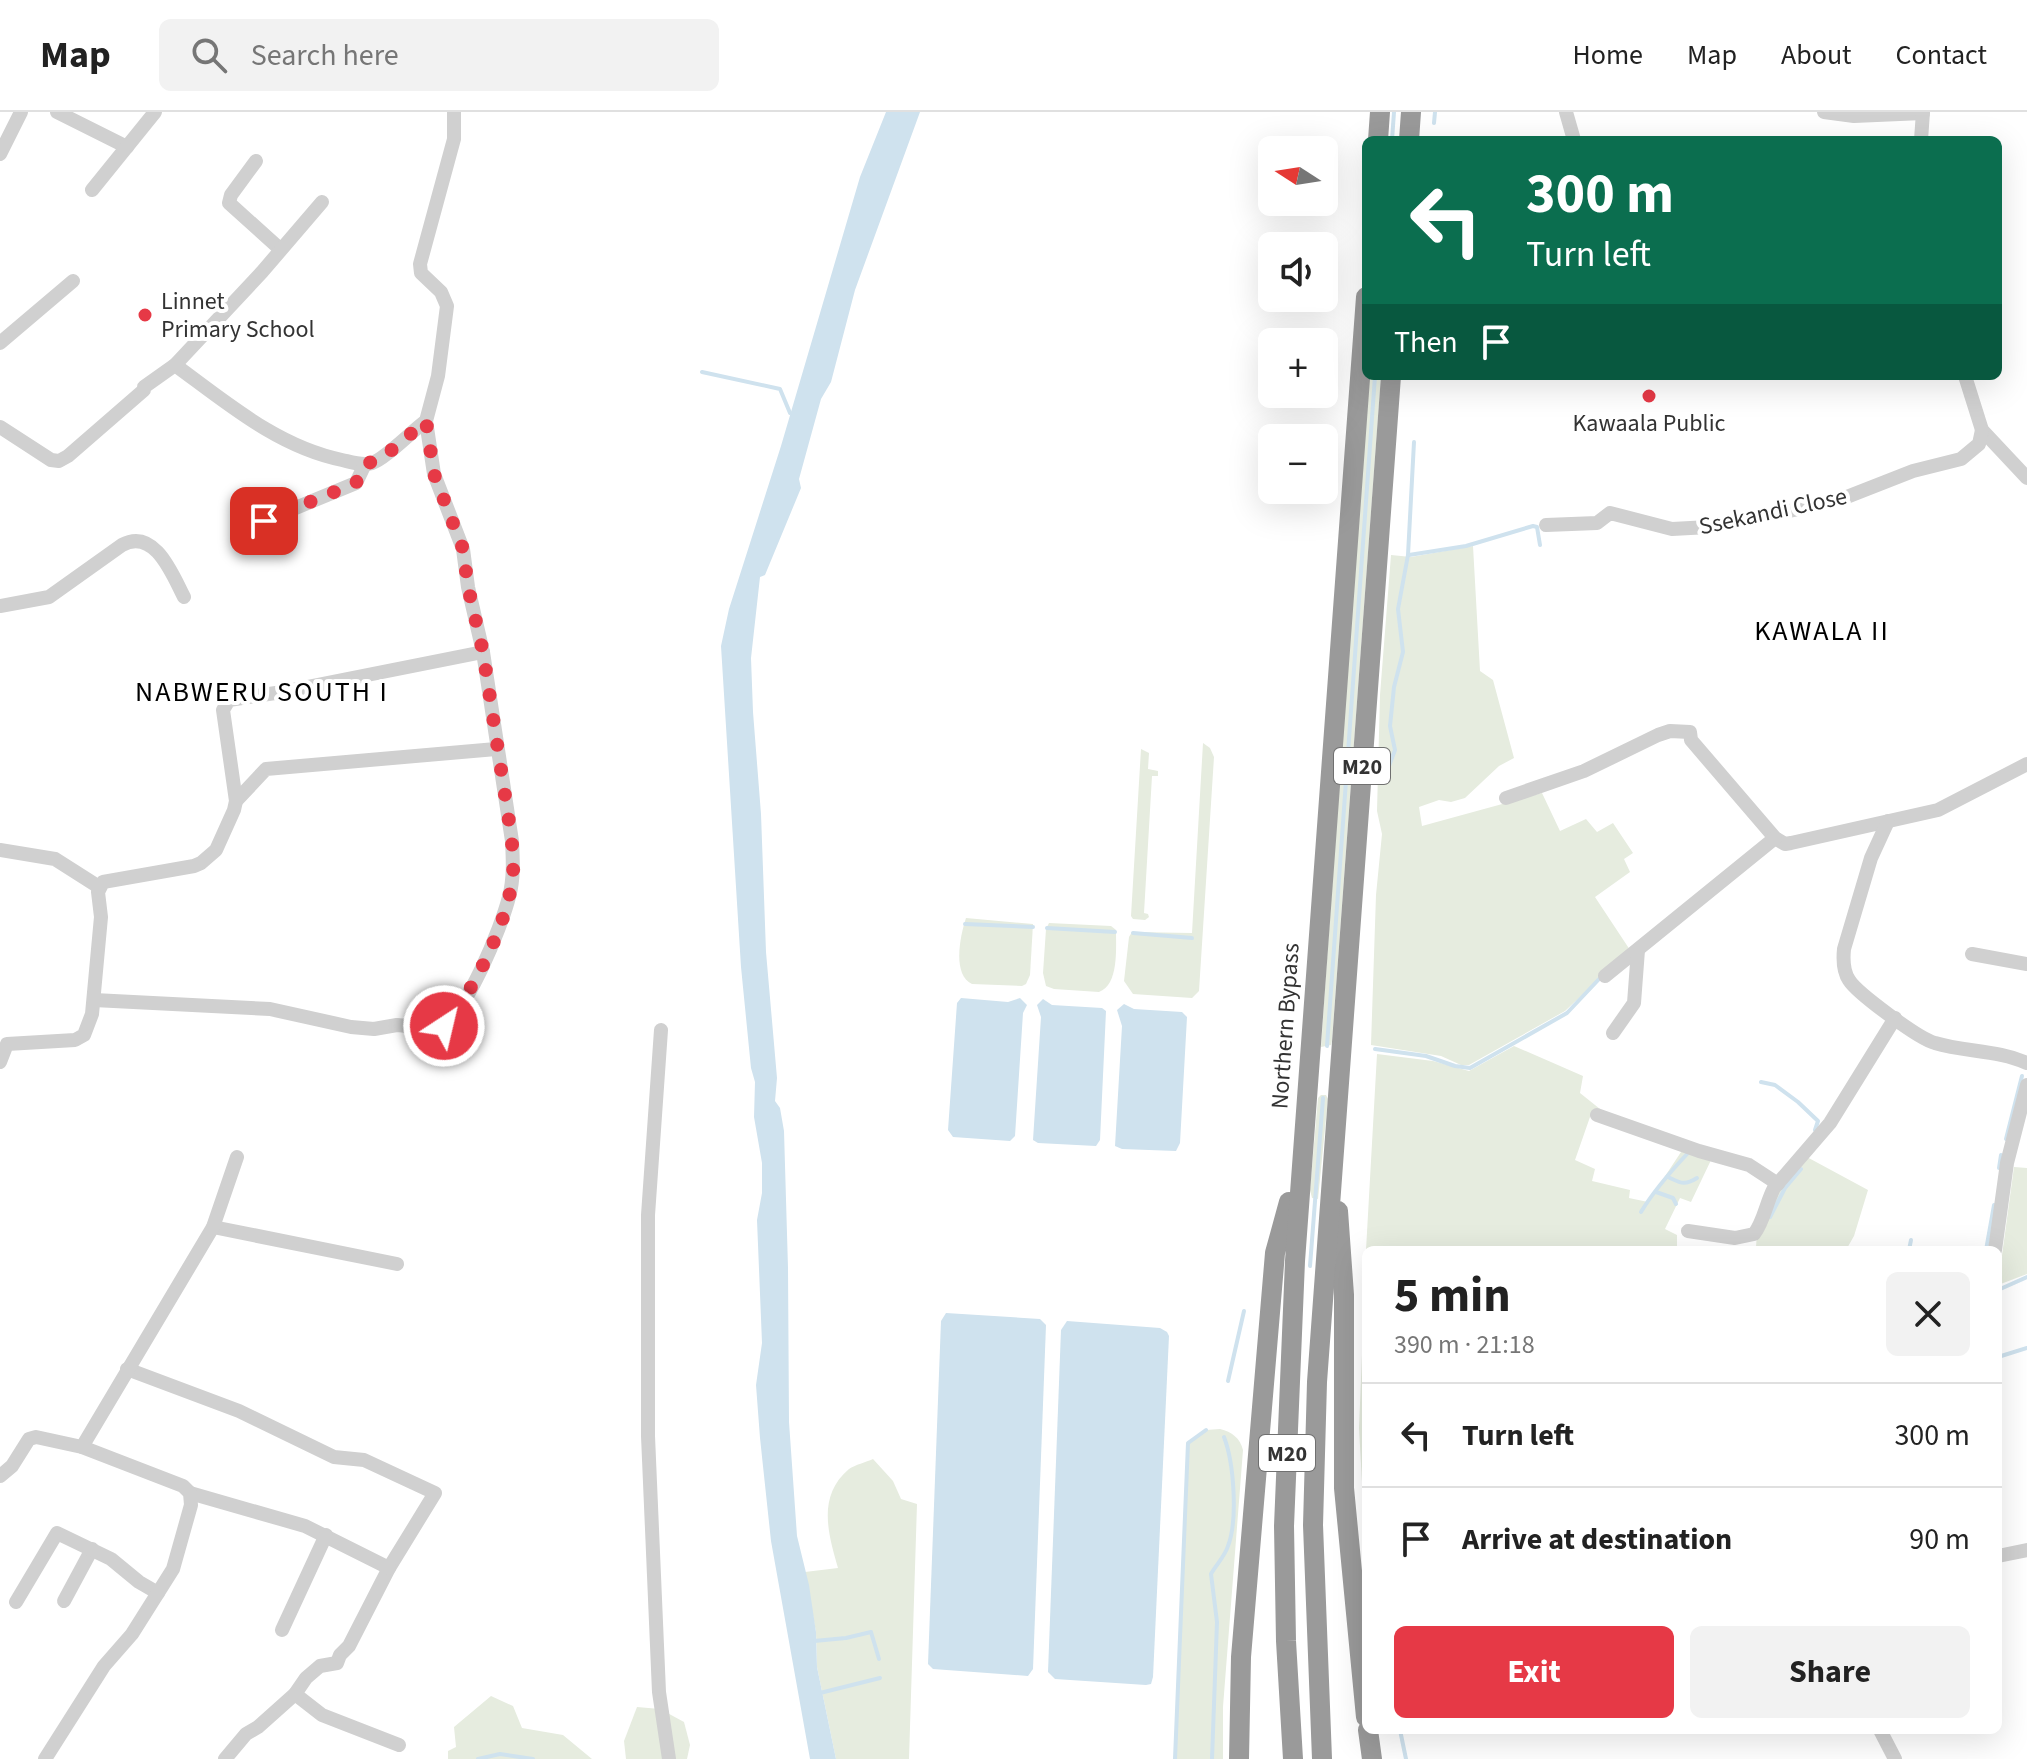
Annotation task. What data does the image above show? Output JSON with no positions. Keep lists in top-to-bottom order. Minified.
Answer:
{"streets":{"highway":["M20","Northern Bypass"],"street":["Ssekandi Close"]},"districts":["KAWALA II","NABWERU SOUTH I"],"places":["Linnet Primary School","Kawaala Public"],"north":"left","page":{"header":"Map","search":"Search here","nav":["Home","Map","About","Contact"],"map_buttons":["+","−"],"turn":["300 m","Turn left"],"then":"Then","heading":["5 min","390 m · 21:18"],"list":[{"name":"Turn left","value":"300 m"},{"name":"Arrive at destination","value":"90 m"}],"buttons":["Exit","Share"]}}
